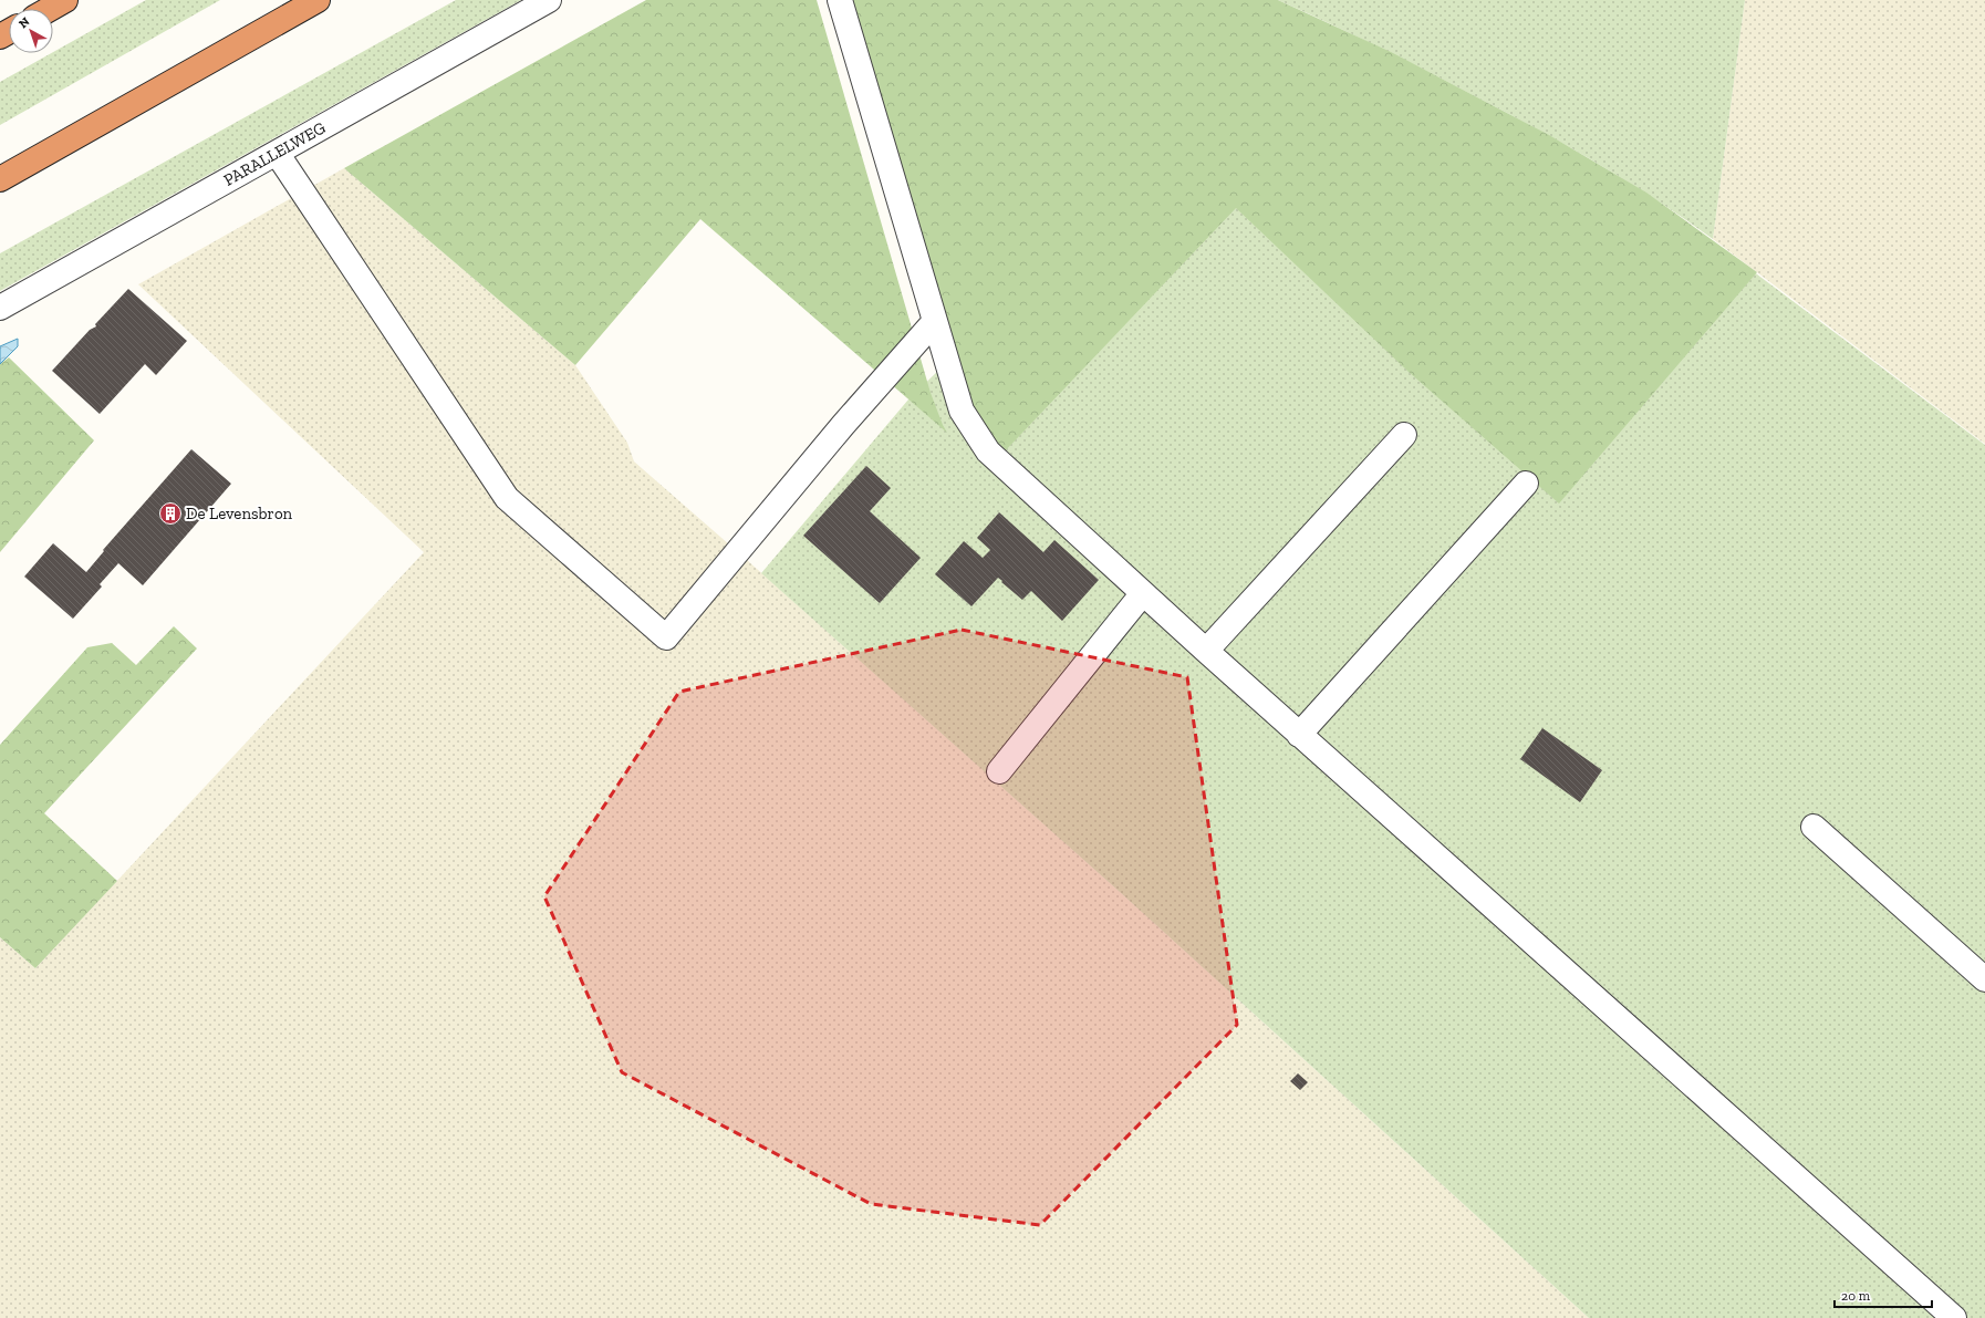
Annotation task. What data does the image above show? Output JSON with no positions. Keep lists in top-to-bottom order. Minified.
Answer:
{"streets":{"street":["PARALLELWEG"]},"places":{"building":["De Levensbron"]},"scale_bar":"20 m","north":"top left"}
